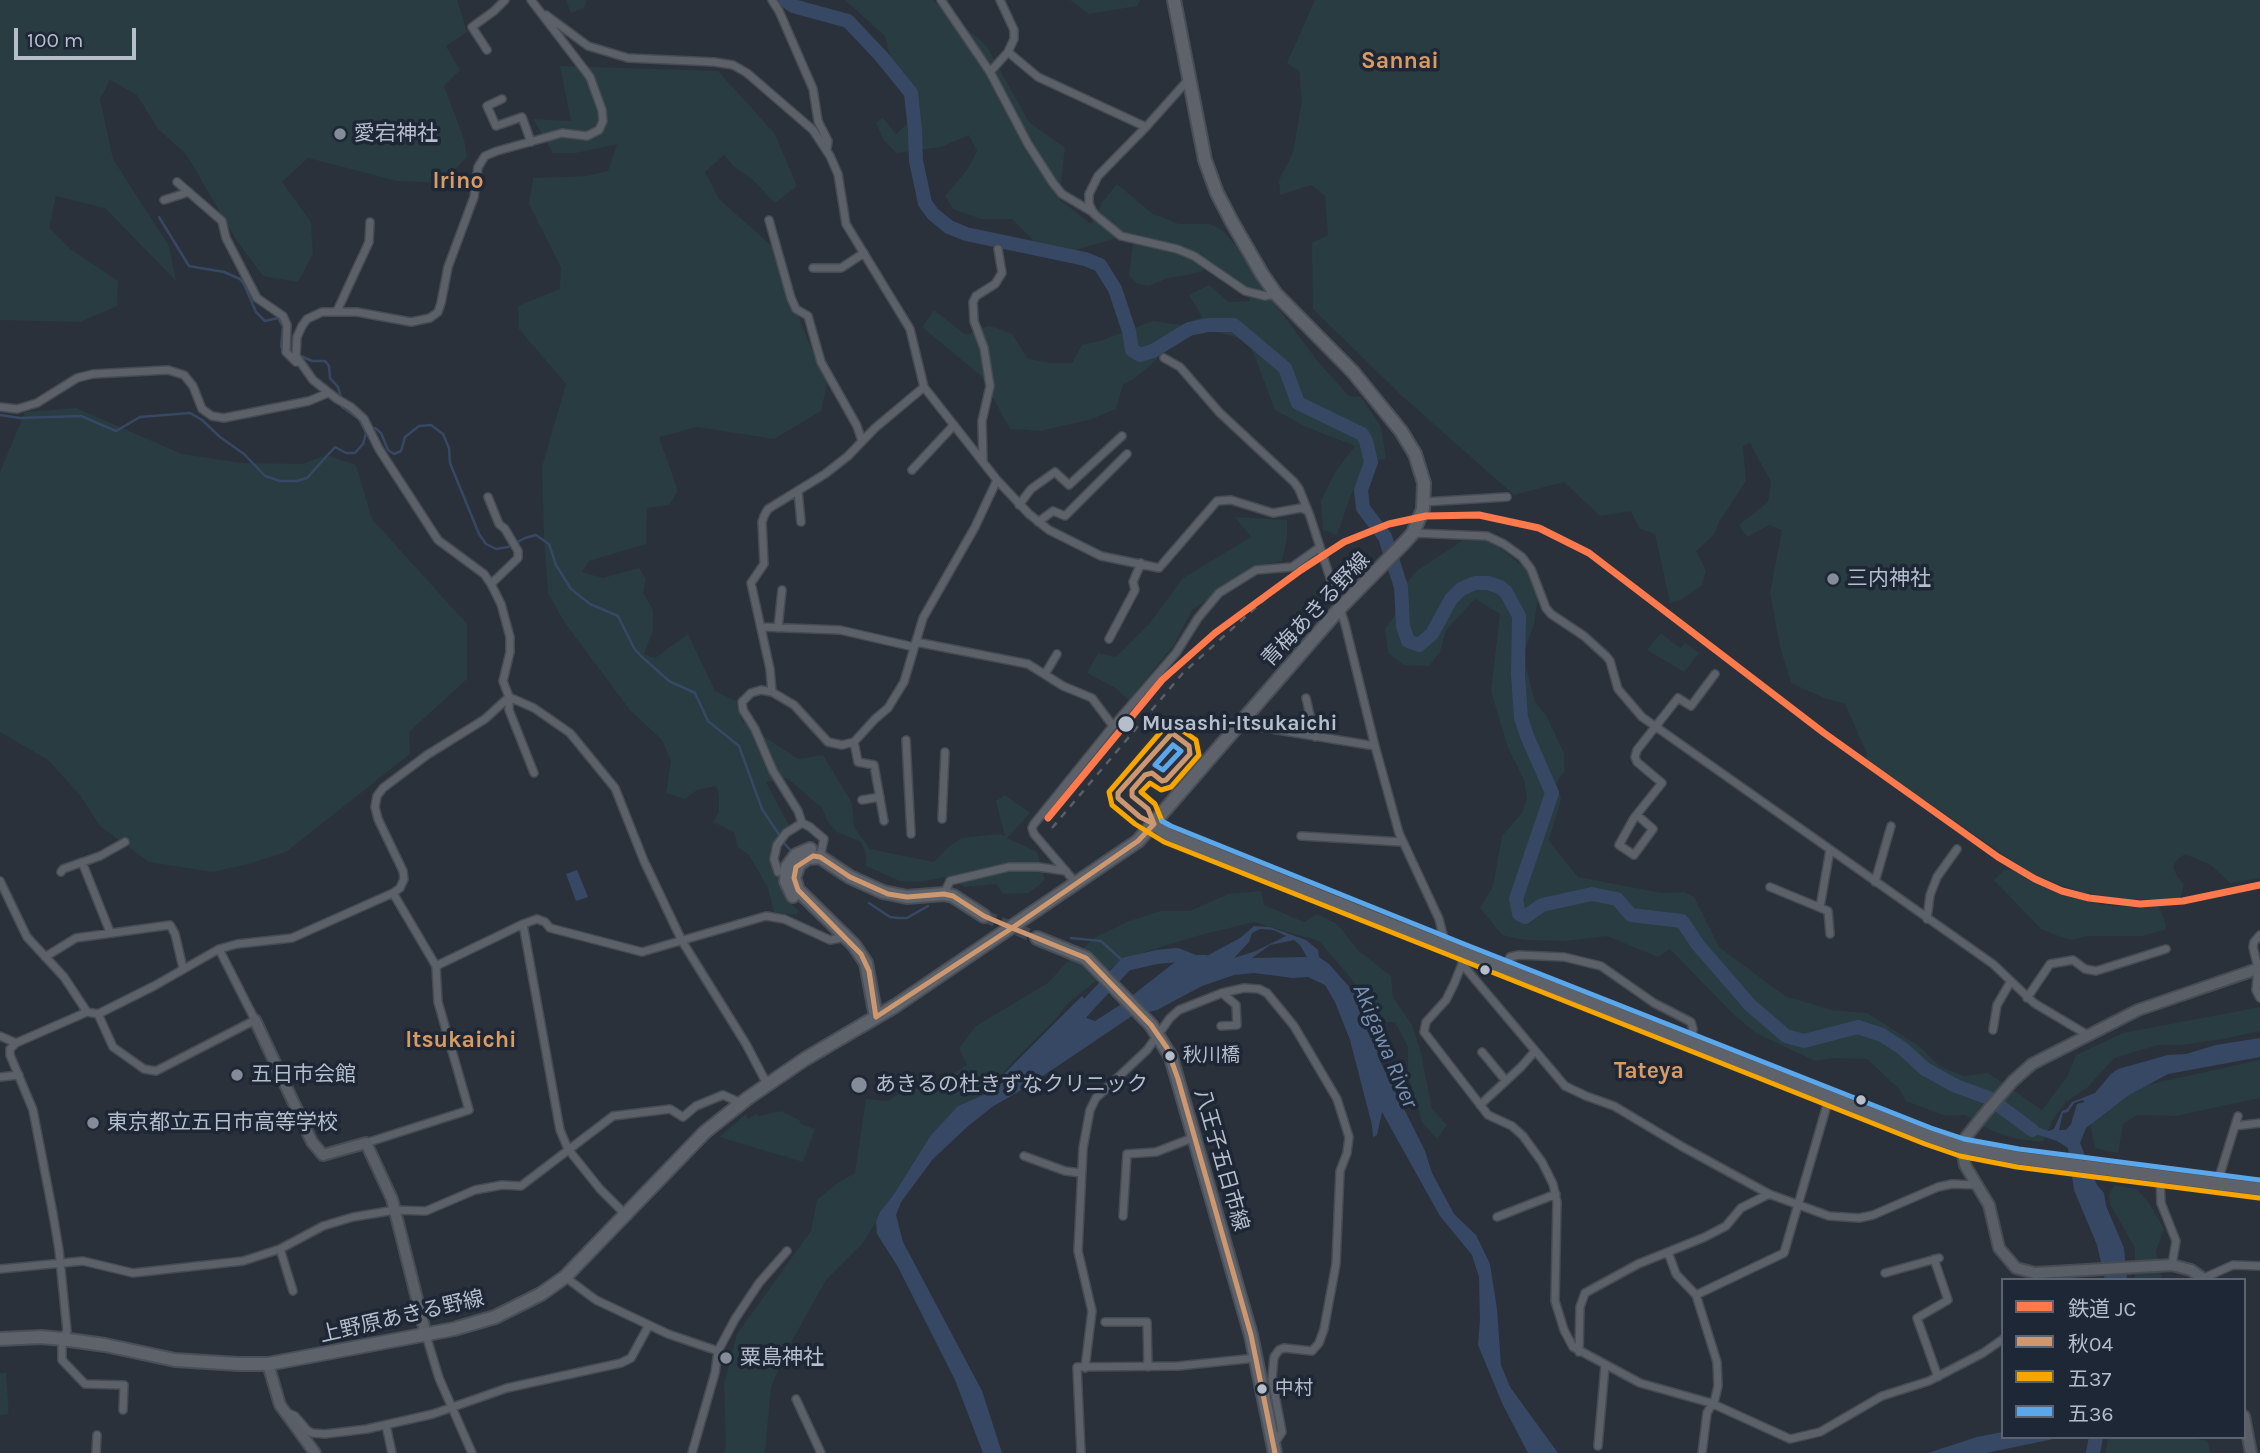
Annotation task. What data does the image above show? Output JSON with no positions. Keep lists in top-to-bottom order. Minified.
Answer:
{"streets":{"main road":["青梅あきる野線","八王子五日市線","上野原あきる野線"]},"crossings":[["青梅あきる野線","上野原あきる野線"]],"districts":["Sannai","Irino","Itsukaichi","Tateya"],"water":["Akigawa River"],"places":["愛宕神社","三内神社","Musashi-Itsukaichi","秋川橋","五日市会館","あきるの杜きずなクリニック","東京都立五日市高等学校","粟島神社","中村"],"lines":["rail line JC","transit line 五37","transit line 秋04","transit line 五36"],"legend":["鉄道 JC","秋04","五37","五36"],"scale_bar":"100 m"}
